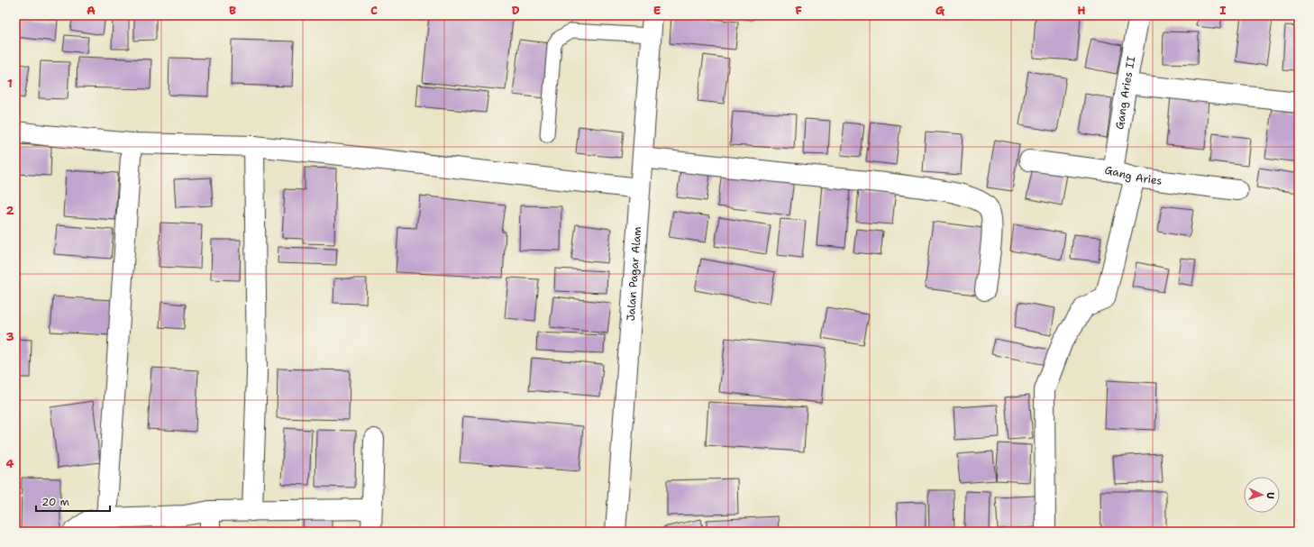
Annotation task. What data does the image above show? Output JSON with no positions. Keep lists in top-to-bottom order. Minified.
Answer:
{"streets":{"street":["Gang Aries II","Gang Aries","Jalan Pagar Alam"]},"crossings":[["Gang Aries II","Gang Aries"]],"scale_bar":"20 m","north":"right","grid":{"columns":["A","B","C","D","E","F","G","H","I"],"rows":["1","2","3","4"]}}
